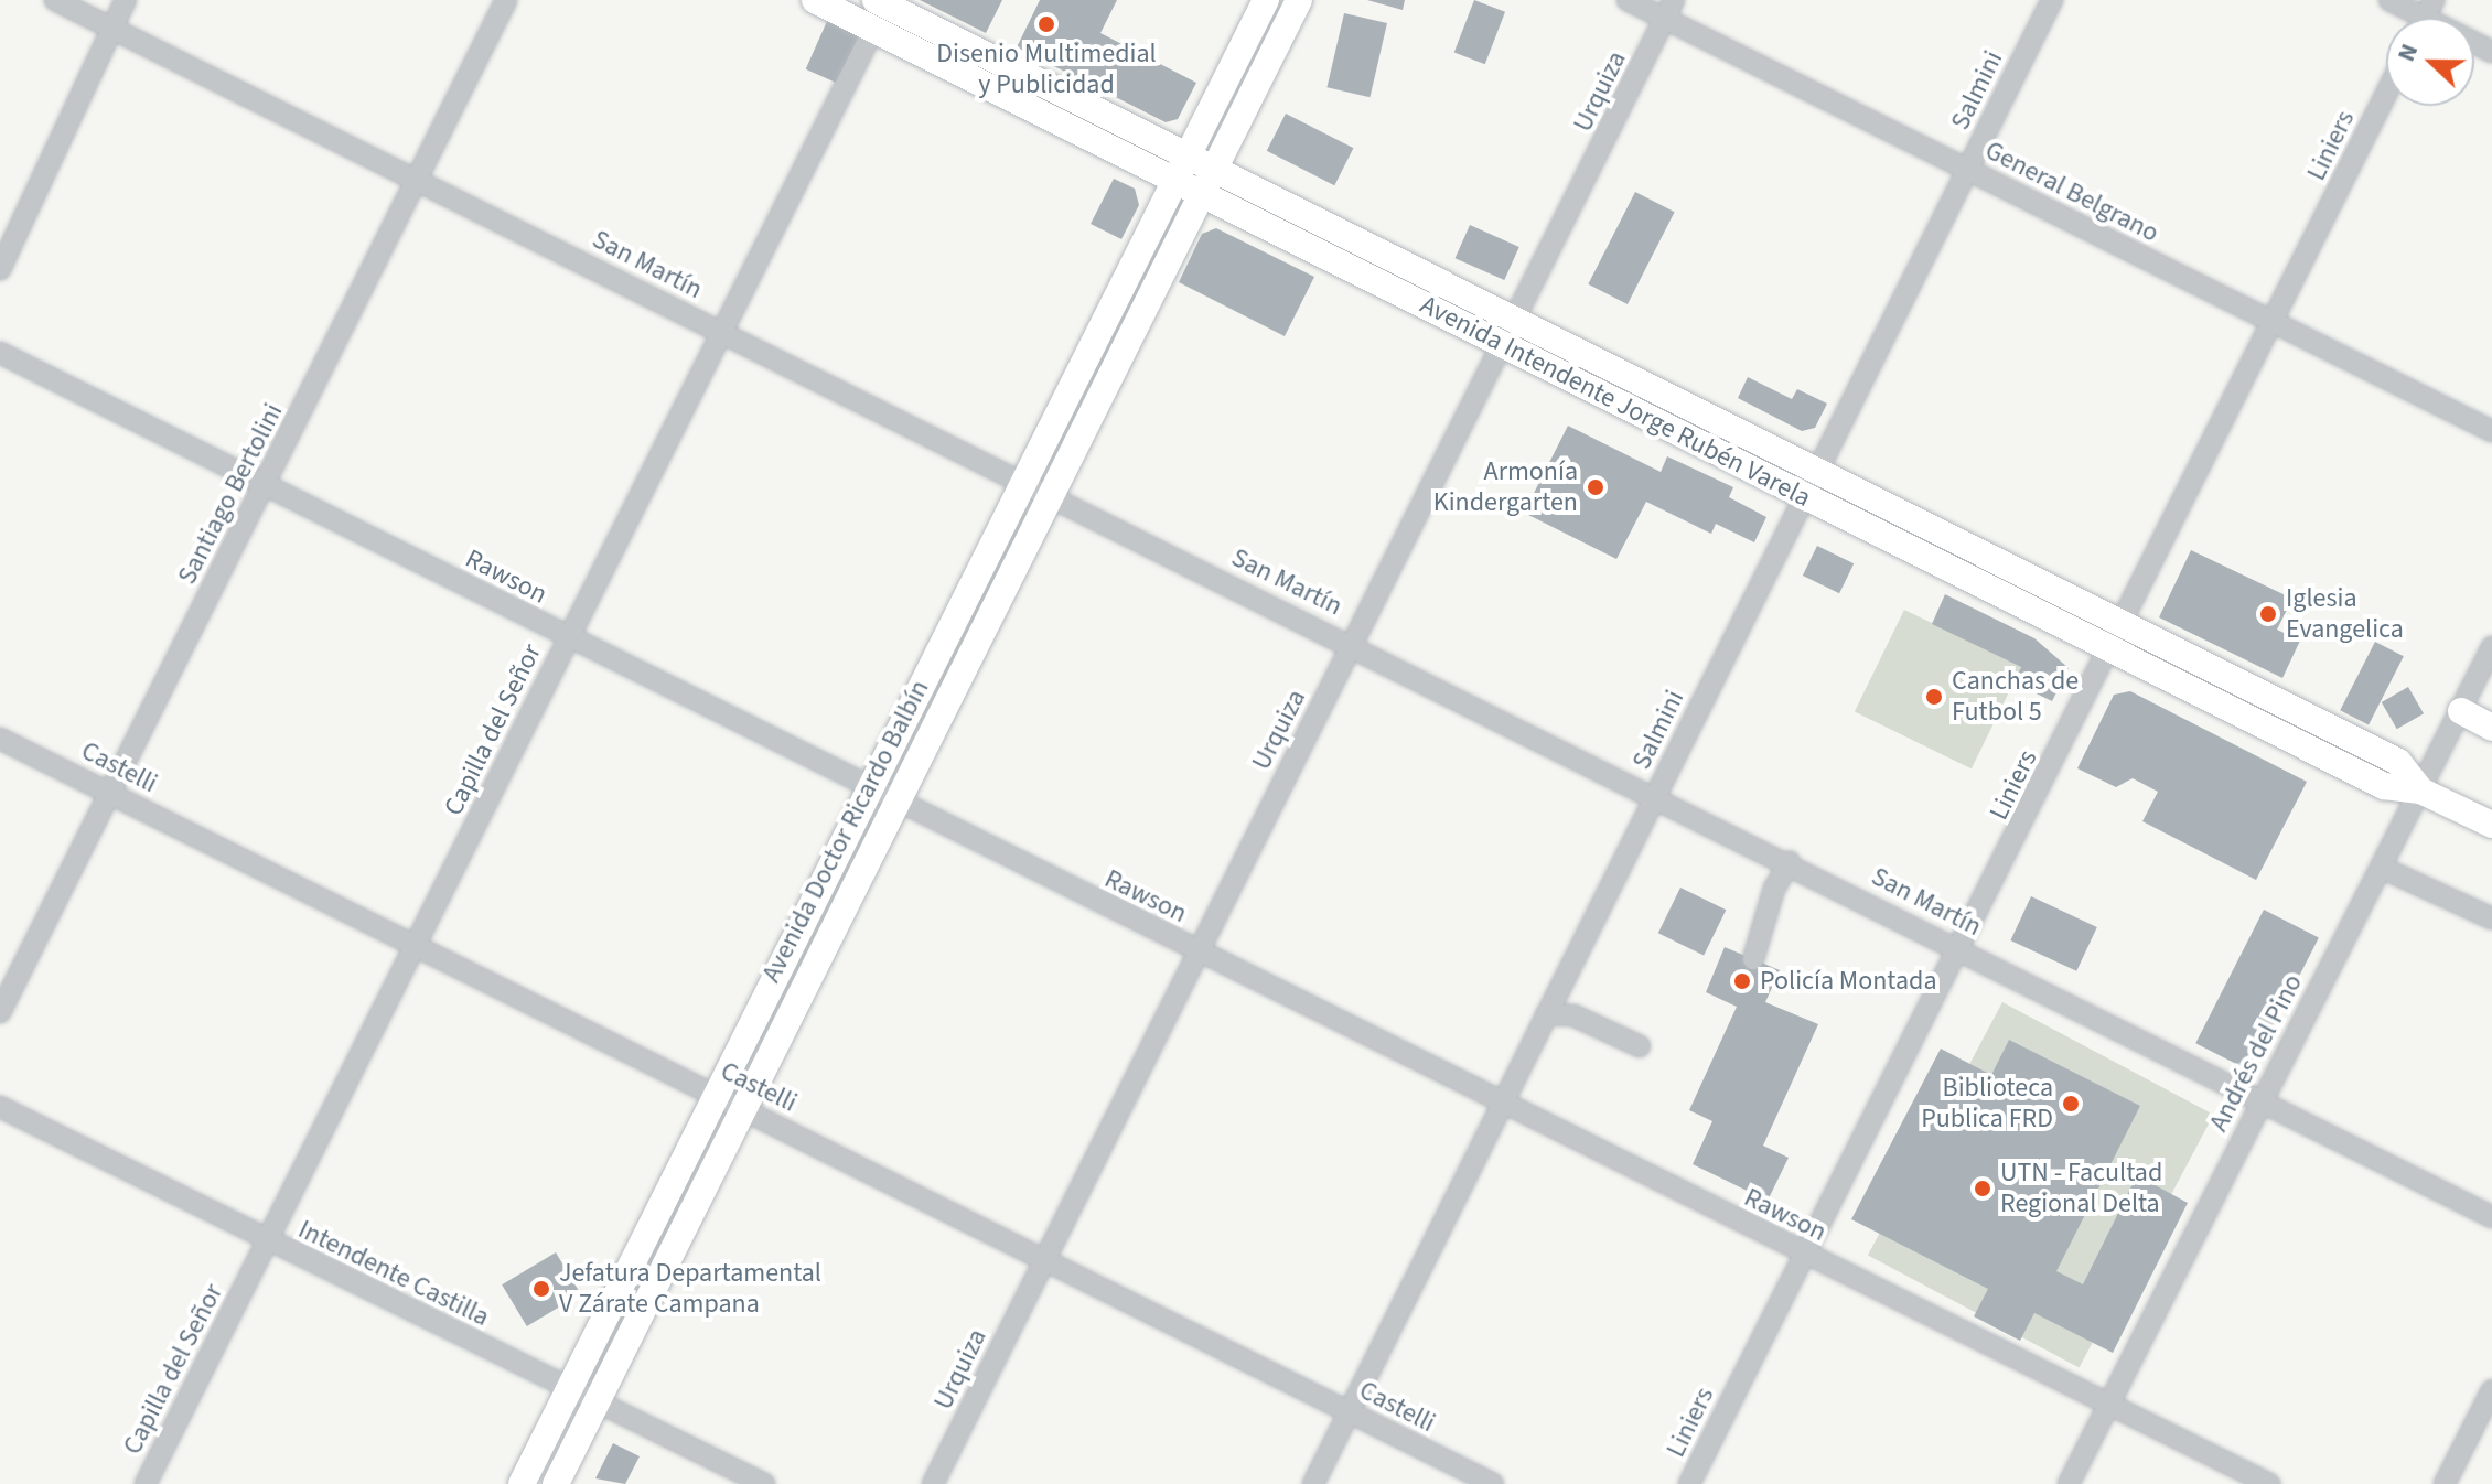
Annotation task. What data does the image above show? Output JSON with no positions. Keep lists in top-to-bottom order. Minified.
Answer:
{"streets":{"main road":["Avenida Intendente Jorge Rubén Varela","Avenida Doctor Ricardo Balbín"],"street":["Salmini","Urquiza","Liniers","General Belgrano","San Martín","Santiago Bertolini","Rawson","Capilla del Señor","Castelli","Andrés del Pino","Intendente Castilla"]},"crossings":[["Salmini","General Belgrano"],["Salmini","San Martín"],["Salmini","Avenida Intendente Jorge Rubén Varela"],["Salmini","Rawson"],["Salmini","Castelli"],["Urquiza","General Belgrano"],["Urquiza","San Martín"],["Urquiza","Avenida Intendente Jorge Rubén Varela"],["Urquiza","Rawson"],["Urquiza","Castelli"],["Liniers","General Belgrano"],["Liniers","San Martín"],["Liniers","Avenida Intendente Jorge Rubén Varela"],["Liniers","Rawson"],["San Martín","Santiago Bertolini"],["San Martín","Capilla del Señor"],["San Martín","Avenida Doctor Ricardo Balbín"],["San Martín","Andrés del Pino"],["Avenida Intendente Jorge Rubén Varela","Capilla del Señor"],["Avenida Intendente Jorge Rubén Varela","Avenida Doctor Ricardo Balbín"],["Avenida Intendente Jorge Rubén Varela","Andrés del Pino"],["Santiago Bertolini","Rawson"],["Santiago Bertolini","Castelli"],["Rawson","Capilla del Señor"],["Rawson","Avenida Doctor Ricardo Balbín"],["Rawson","Andrés del Pino"],["Capilla del Señor","Castelli"],["Capilla del Señor","Intendente Castilla"],["Castelli","Avenida Doctor Ricardo Balbín"],["Avenida Doctor Ricardo Balbín","Intendente Castilla"]],"places":["Disenio Multimedial y Publicidad","Armonía Kindergarten","Iglesia Evangelica","Canchas de Futbol 5","Policía Montada","Biblioteca Publica FRD","UTN - Facultad Regional Delta","Jefatura Departamental V Zárate Campana"],"north":"left"}
